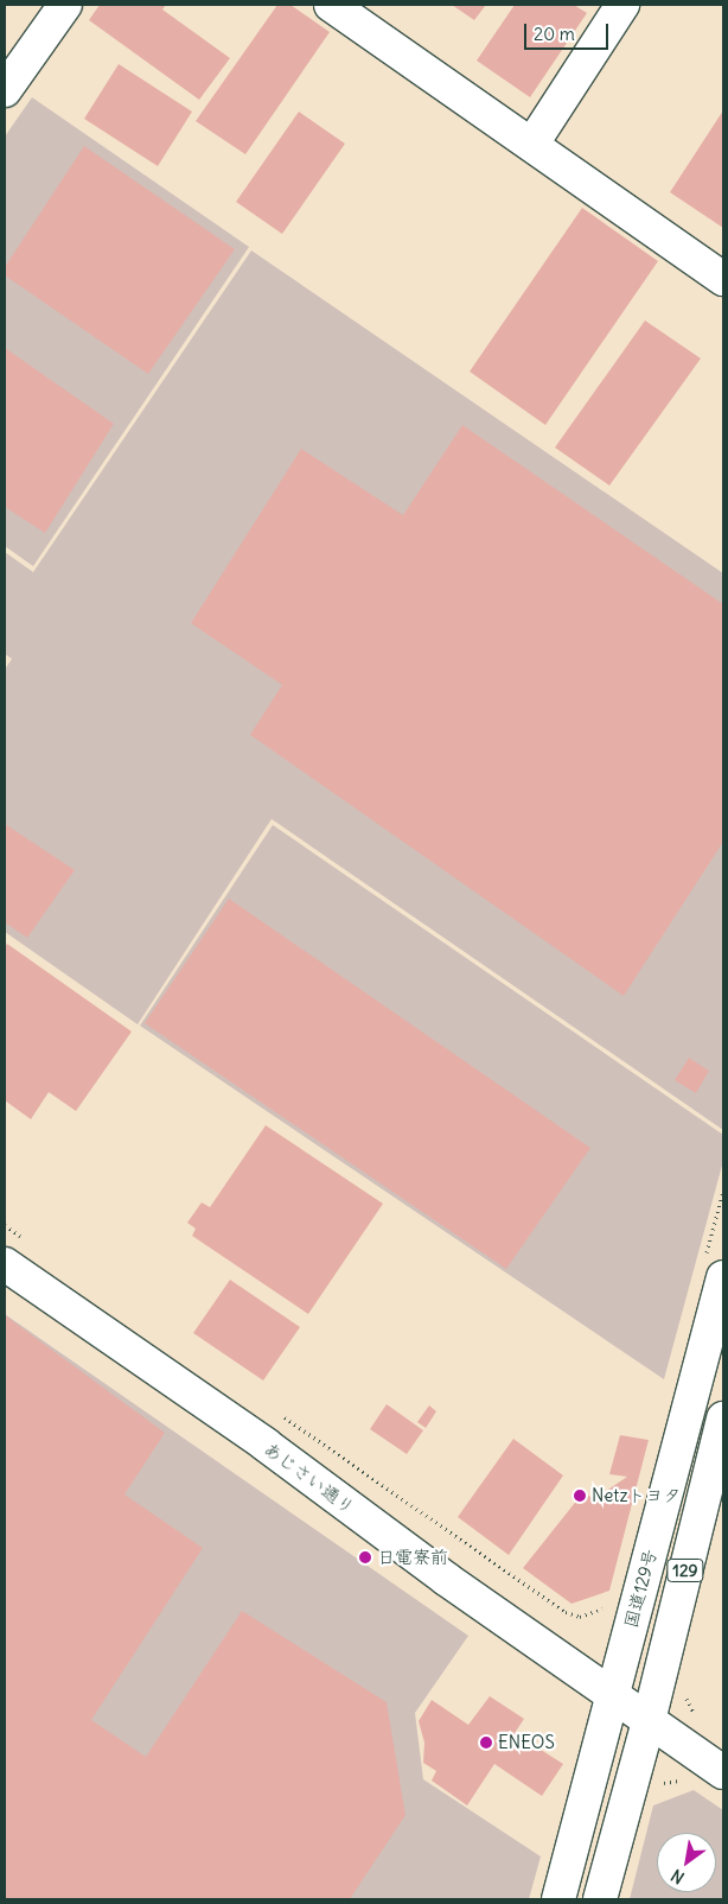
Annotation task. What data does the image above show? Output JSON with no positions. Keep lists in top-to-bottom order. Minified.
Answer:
{"streets":{"main road":["あじさい通り","129","国道129号"]},"crossings":[["あじさい通り","129"],["あじさい通り","国道129号"]],"places":["Netzトヨタ","日電寮前","ENEOS"],"scale_bar":"20 m","north":"bottom left"}
